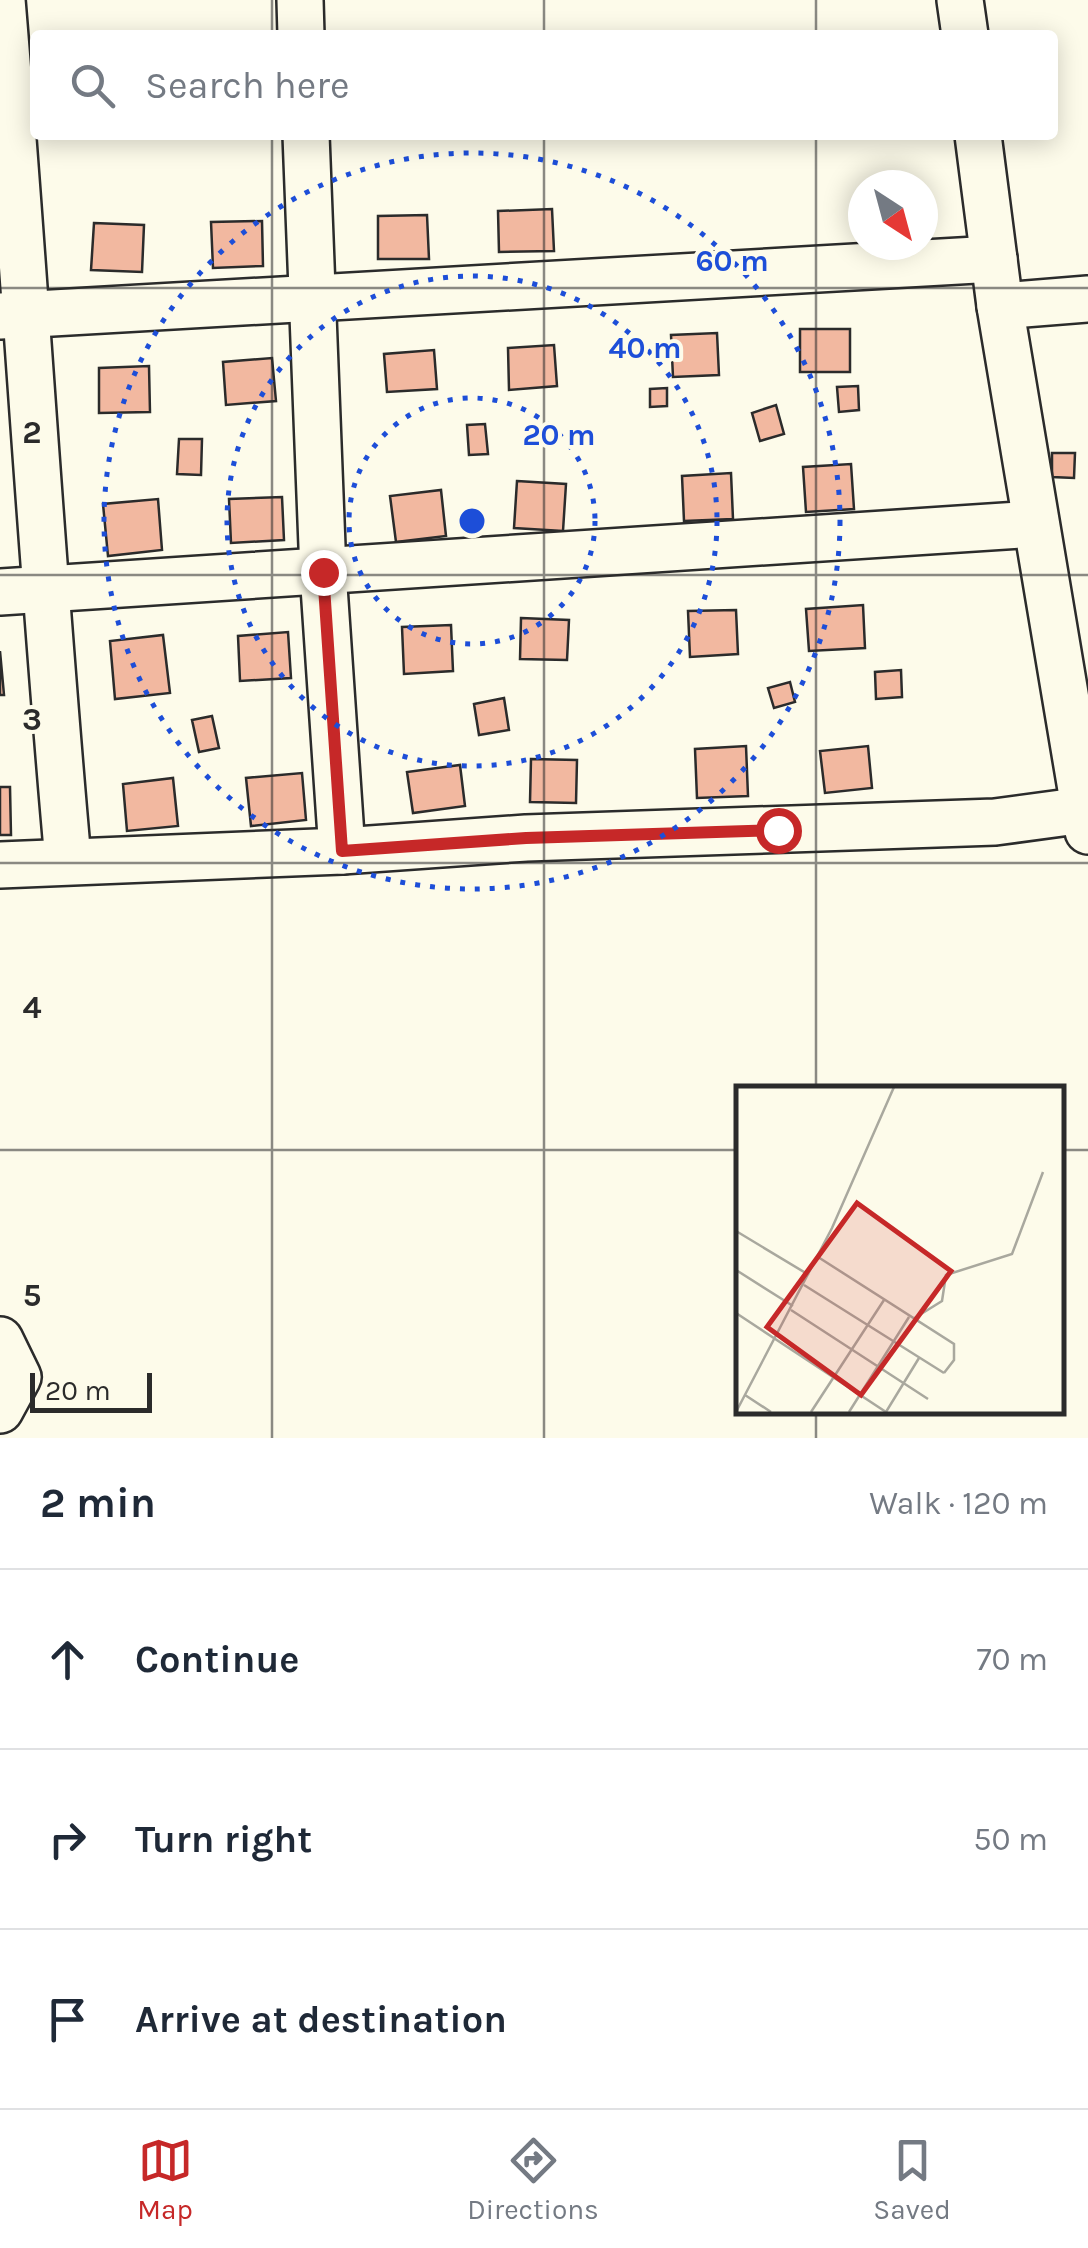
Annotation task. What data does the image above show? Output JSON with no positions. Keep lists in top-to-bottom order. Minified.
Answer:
{"scale_bar":"20 m","north":"bottom right","page":{"search":"Search here","scale":"20 m","heading":["2 min","Walk · 120 m"],"list":[["Continue","70 m"],["Turn right","50 m"],"Arrive at destination"],"nav":["Map","Directions","Saved"]},"grid":{"rows":["2","3","4","5"]},"rings":["60 m","40 m","20 m"]}
